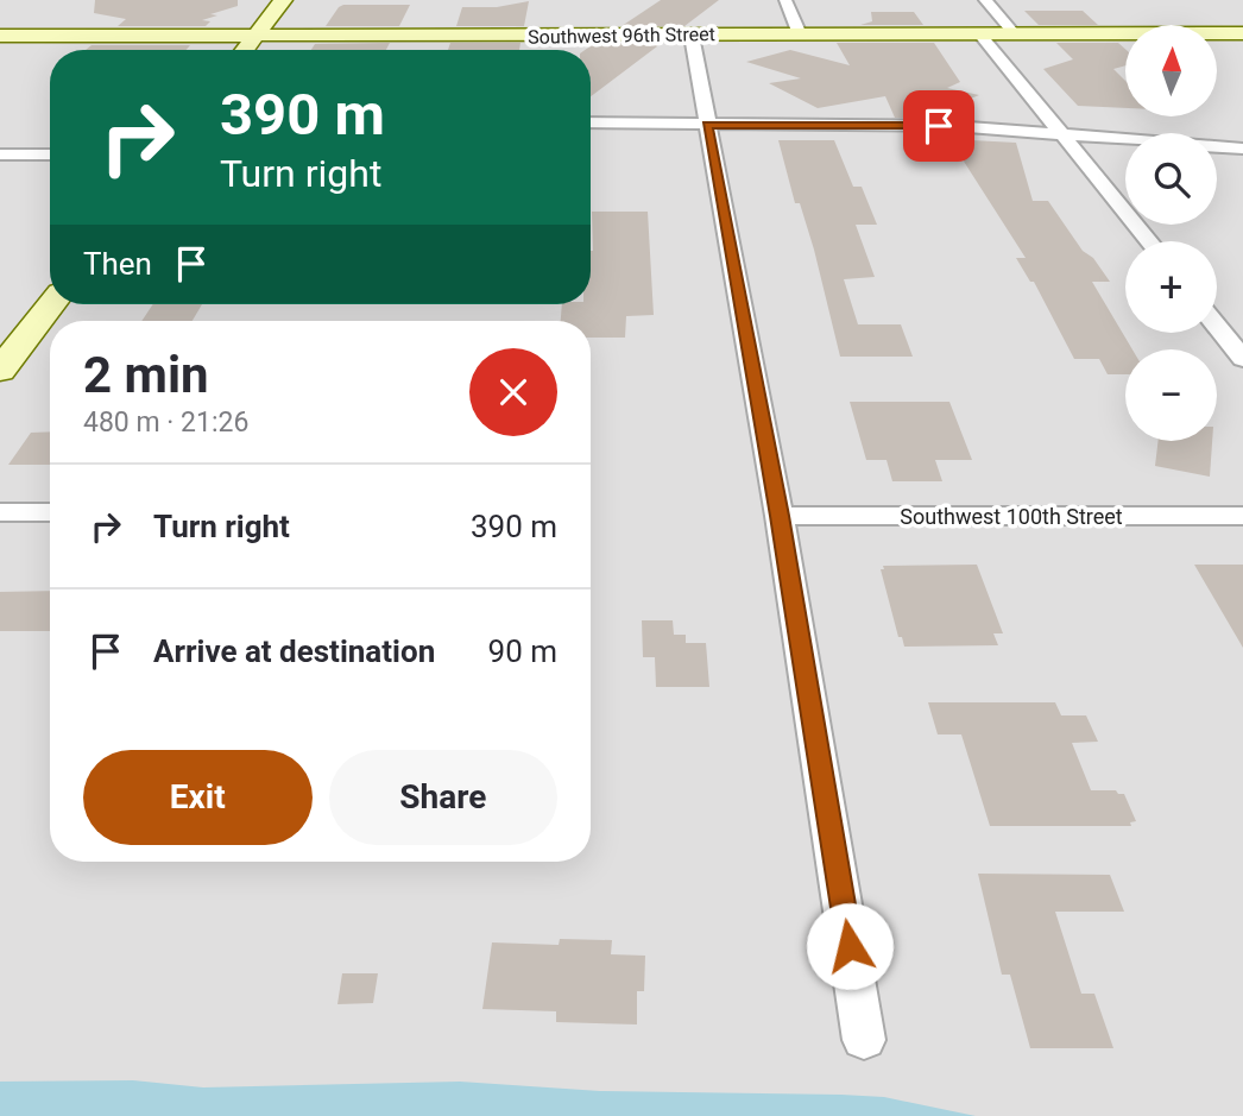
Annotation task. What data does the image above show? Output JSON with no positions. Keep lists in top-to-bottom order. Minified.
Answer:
{"streets":{"street":["Southwest 96th Street","Southwest 100th Street"]},"north":"top","page":{"map_buttons":["+","−"],"turn":["390 m","Turn right"],"then":"Then","heading":["2 min","480 m · 21:26"],"list":[{"name":"Turn right","value":"390 m"},{"name":"Arrive at destination","value":"90 m"}],"buttons":["Exit","Share"]}}
